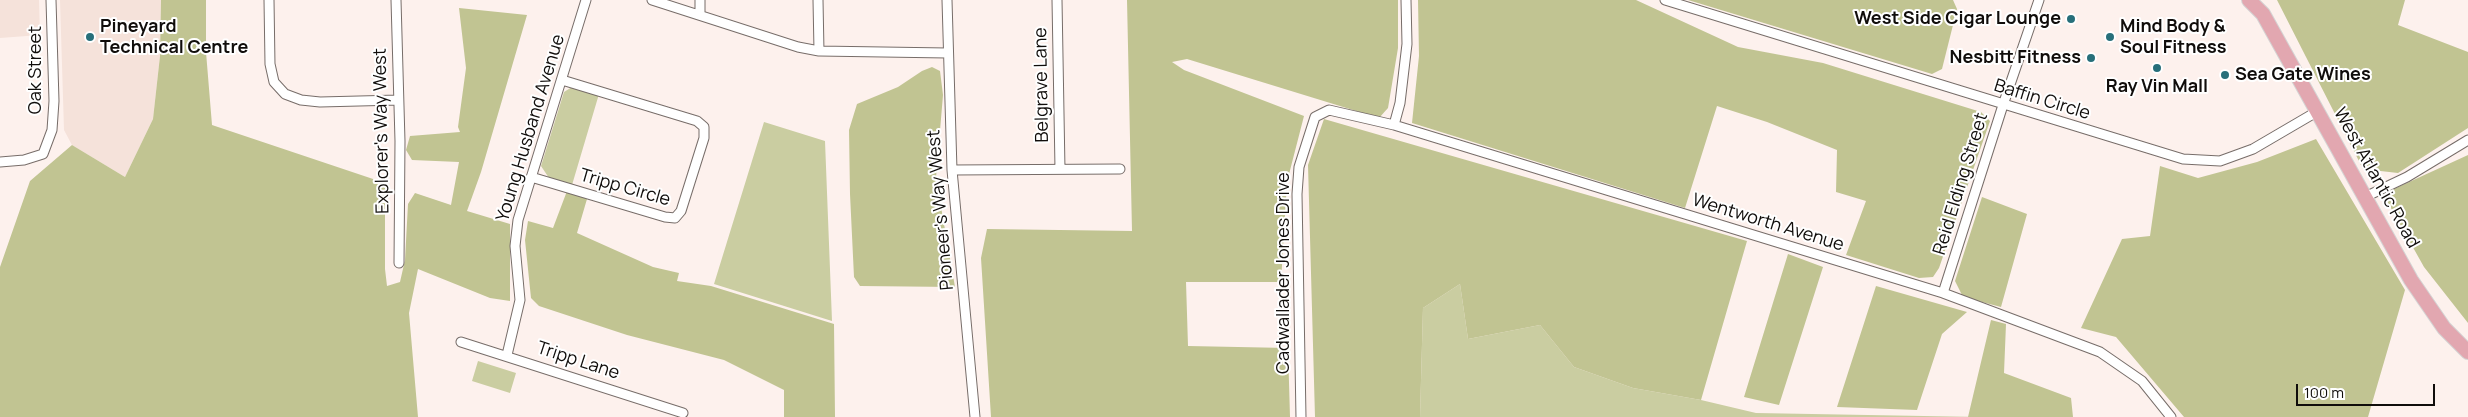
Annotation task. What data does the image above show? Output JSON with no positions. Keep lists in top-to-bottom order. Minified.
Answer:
{"streets":{"main road":["West Atlantic Road"],"street":["Oak Street","Belgrave Lane","Baffin Circle","Young Husband Avenue","Explorer's Way West","Reid Elding Street","Tripp Circle","Pioneer's Way West","Wentworth Avenue","Cadwallader Jones Drive","Tripp Lane"]},"crossings":[["Baffin Circle","West Atlantic Road"],["Baffin Circle","Reid Elding Street"],["Young Husband Avenue","Tripp Circle"],["Young Husband Avenue","Tripp Lane"],["Reid Elding Street","Wentworth Avenue"],["Wentworth Avenue","Cadwallader Jones Drive"]],"places":["West Side Cigar Lounge","Pineyard Technical Centre","Mind Body & Soul Fitness","Nesbitt Fitness","Ray Vin Mall","Sea Gate Wines"],"scale_bar":"100 m"}
